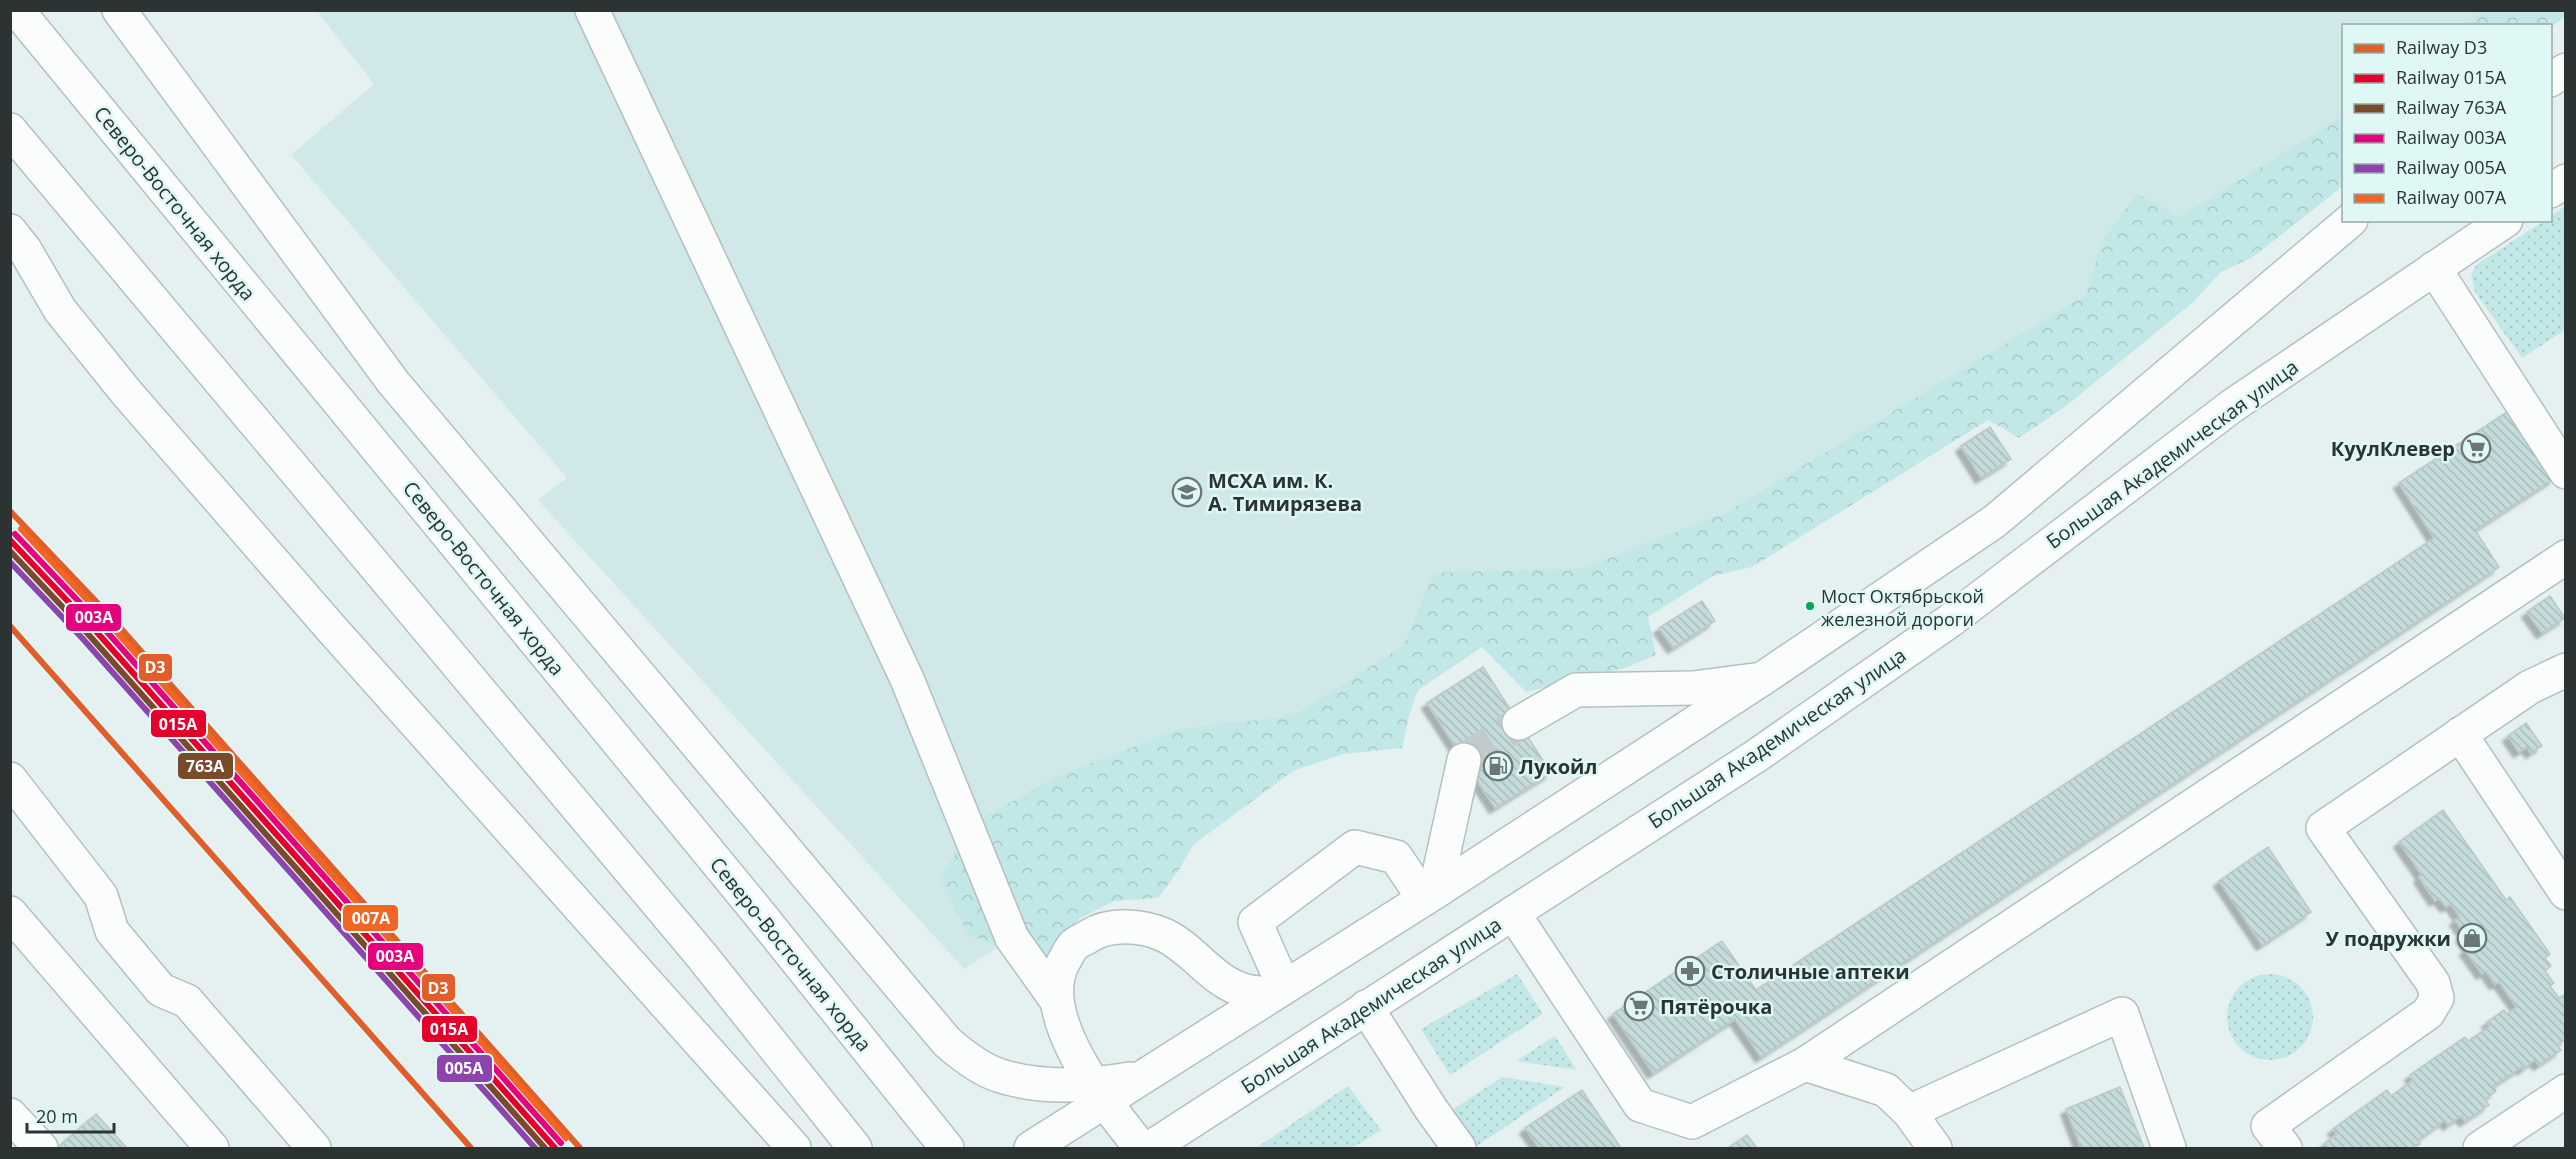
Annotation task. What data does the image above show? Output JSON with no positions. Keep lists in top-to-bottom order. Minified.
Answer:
{"streets":{"main road":["Северо-Восточная хорда","Большая Академическая улица"]},"places":{"supermarket":["КуулКлевер","Пятёрочка"],"school or university":["МСХА им. К. А. Тимирязева"],"other":["Мост Октябрьской железной дороги"],"fuel station":["Лукойл"],"shop":["У подружки"],"pharmacy":["Столичные аптеки"]},"lines":["rail line D3","rail line 007А","rail line 003А","rail line 015А","rail line 763А","rail line 005А"],"legend":["Railway D3","Railway 015А","Railway 763А","Railway 003А","Railway 005А","Railway 007А"],"scale_bar":"20 m"}
